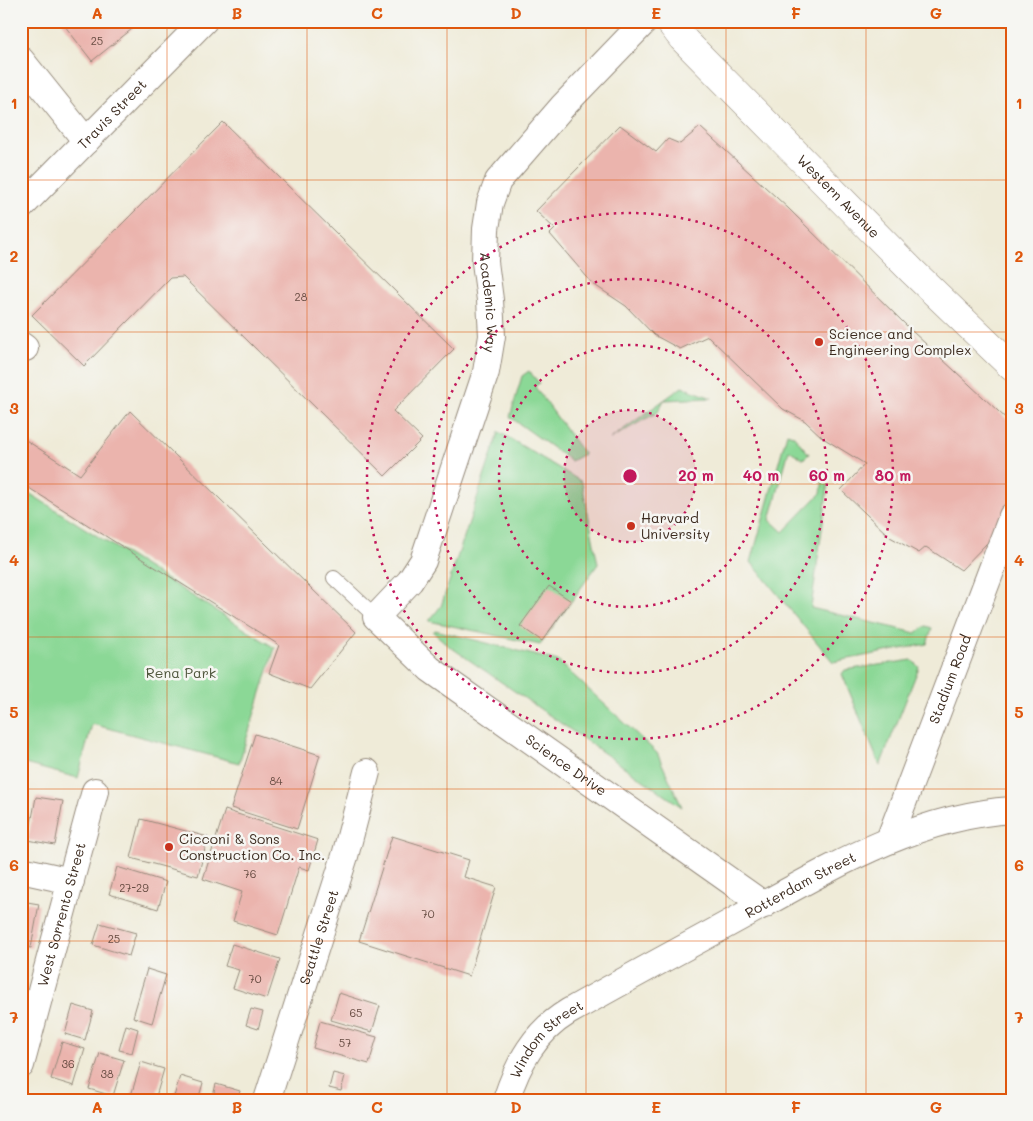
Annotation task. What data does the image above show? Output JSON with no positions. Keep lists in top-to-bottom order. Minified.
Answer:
{"streets":{"main road":["Western Avenue"],"street":["Travis Street","Academic Way","Stadium Road","Science Drive","Rotterdam Street","West Sorrento Street","Seattle Street","Windom Street"]},"crossings":[["Academic Way","Science Drive"],["Stadium Road","Rotterdam Street"],["Science Drive","Rotterdam Street"],["Rotterdam Street","Windom Street"]],"parks":["Rena Park"],"places":["Science and Engineering Complex","Harvard University","Cicconi & Sons Construction Co. Inc."],"house_numbers":["25","28","84","76","27-29","70","25","70","65","57","36","38"],"grid":{"columns":["A","B","C","D","E","F","G"],"rows":["1","2","3","4","5","6","7"]},"rings":["20 m","40 m","60 m","80 m"]}
